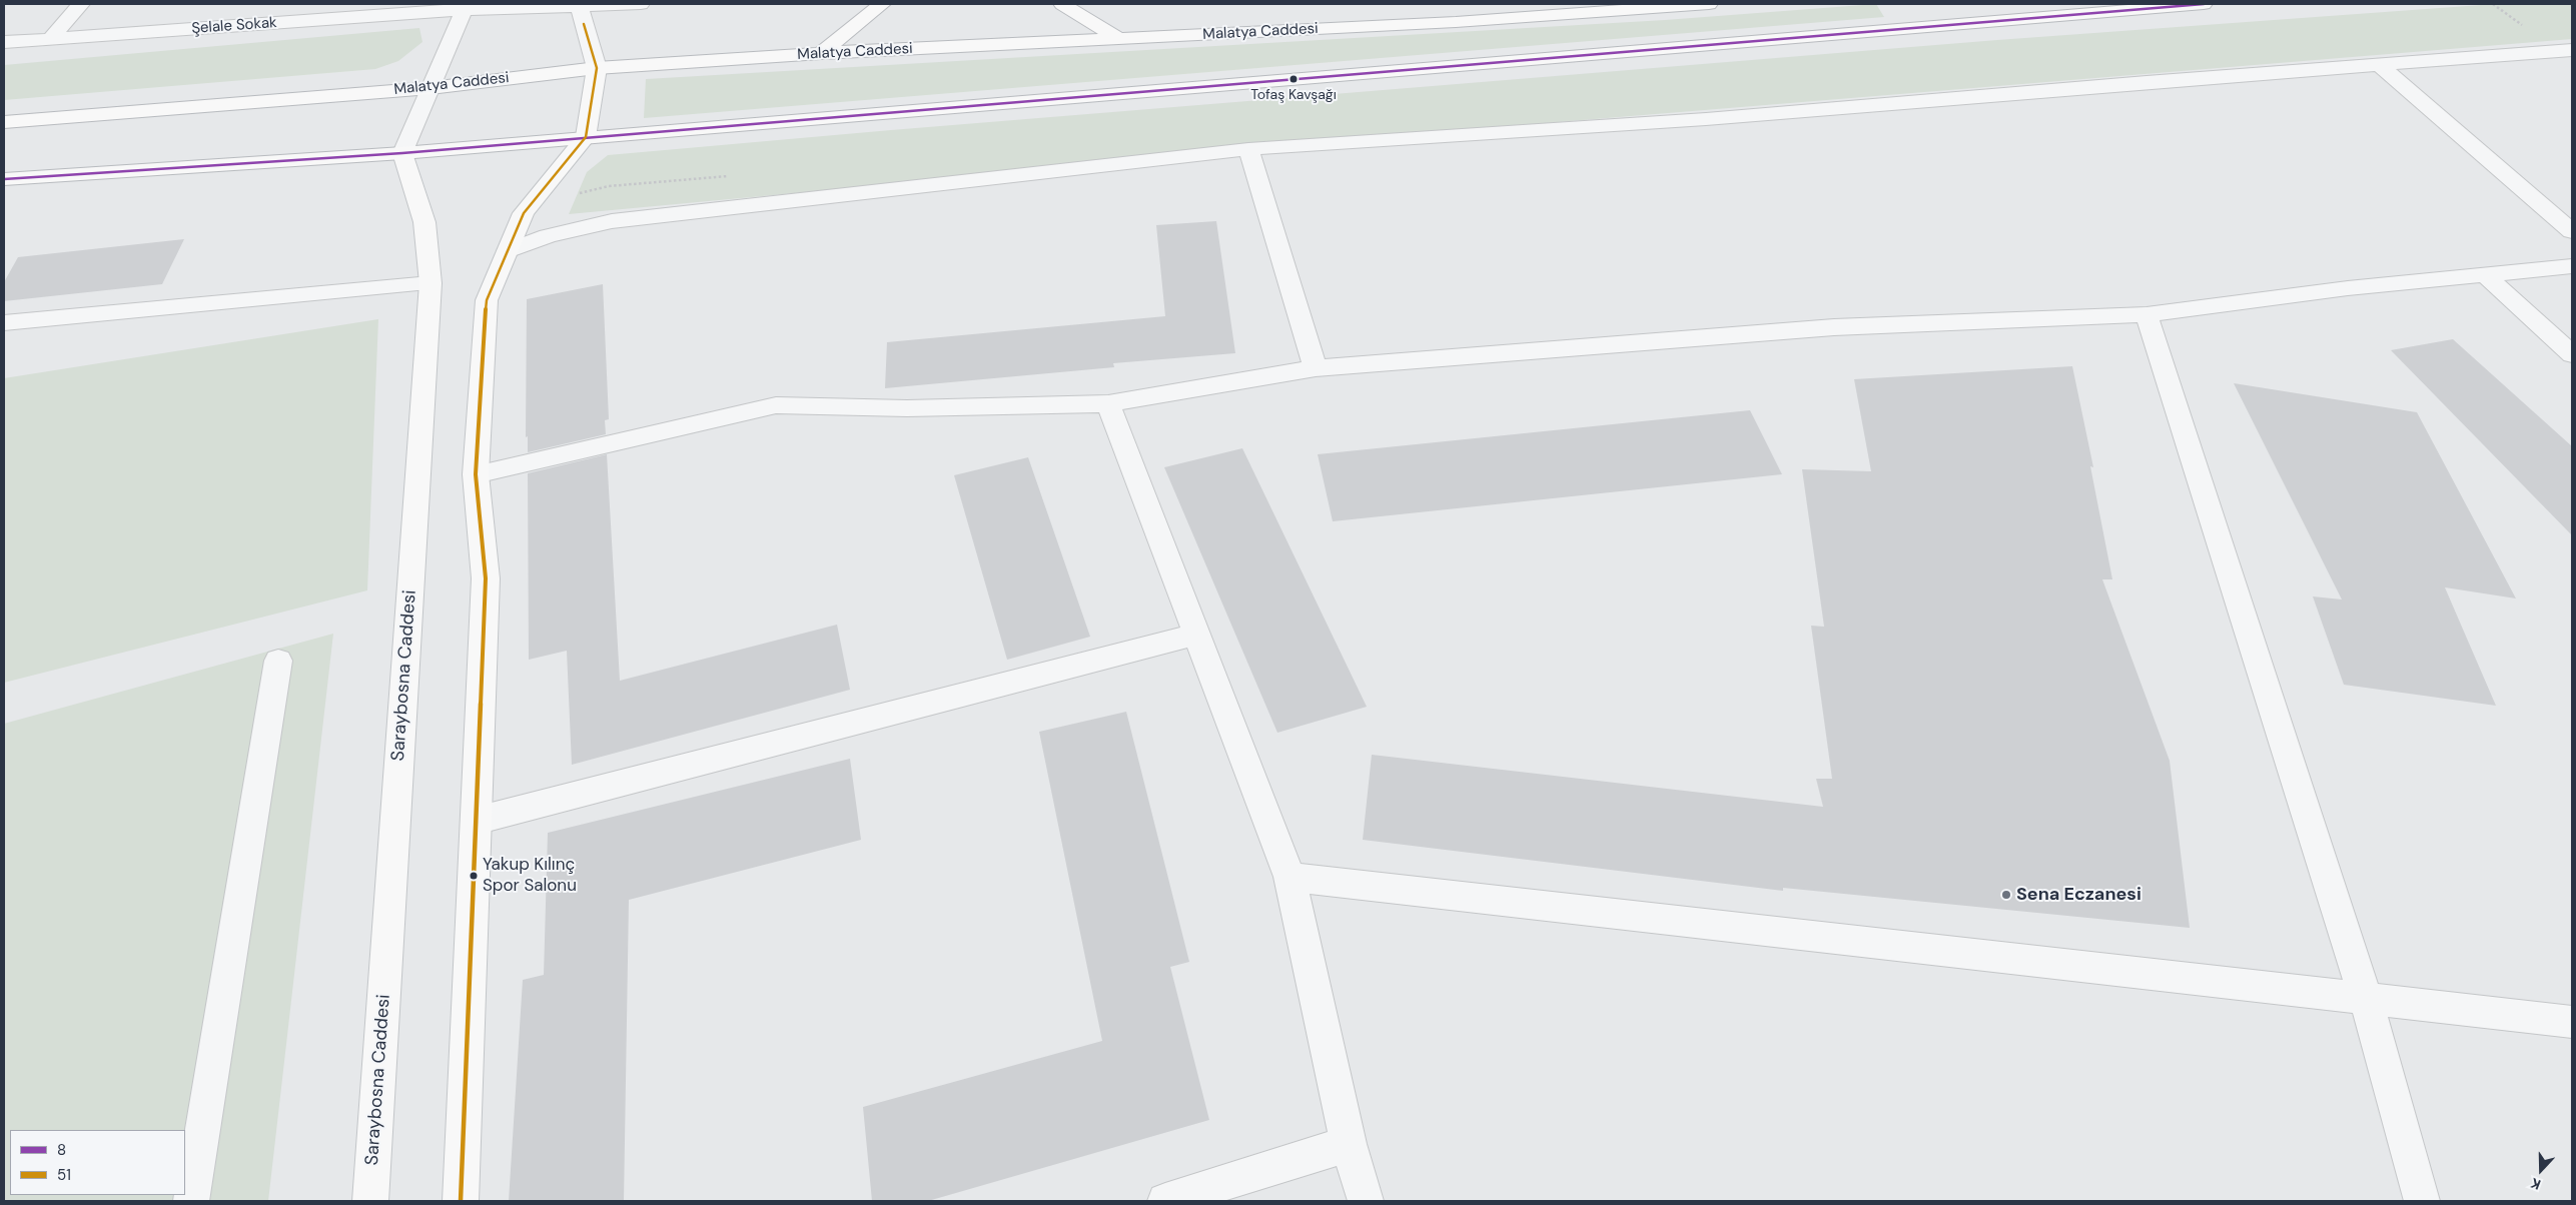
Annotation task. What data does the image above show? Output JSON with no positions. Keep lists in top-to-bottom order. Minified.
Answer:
{"streets":{"main road":["Malatya Caddesi","Saraybosna Caddesi"],"street":["Şelale Sokak"]},"places":["Tofaş Kavşağı","Yakup Kılınç Spor Salonu","Sena Eczanesi"],"lines":["transit line 8","transit line 51"],"legend":["8","51"],"north":"bottom"}
